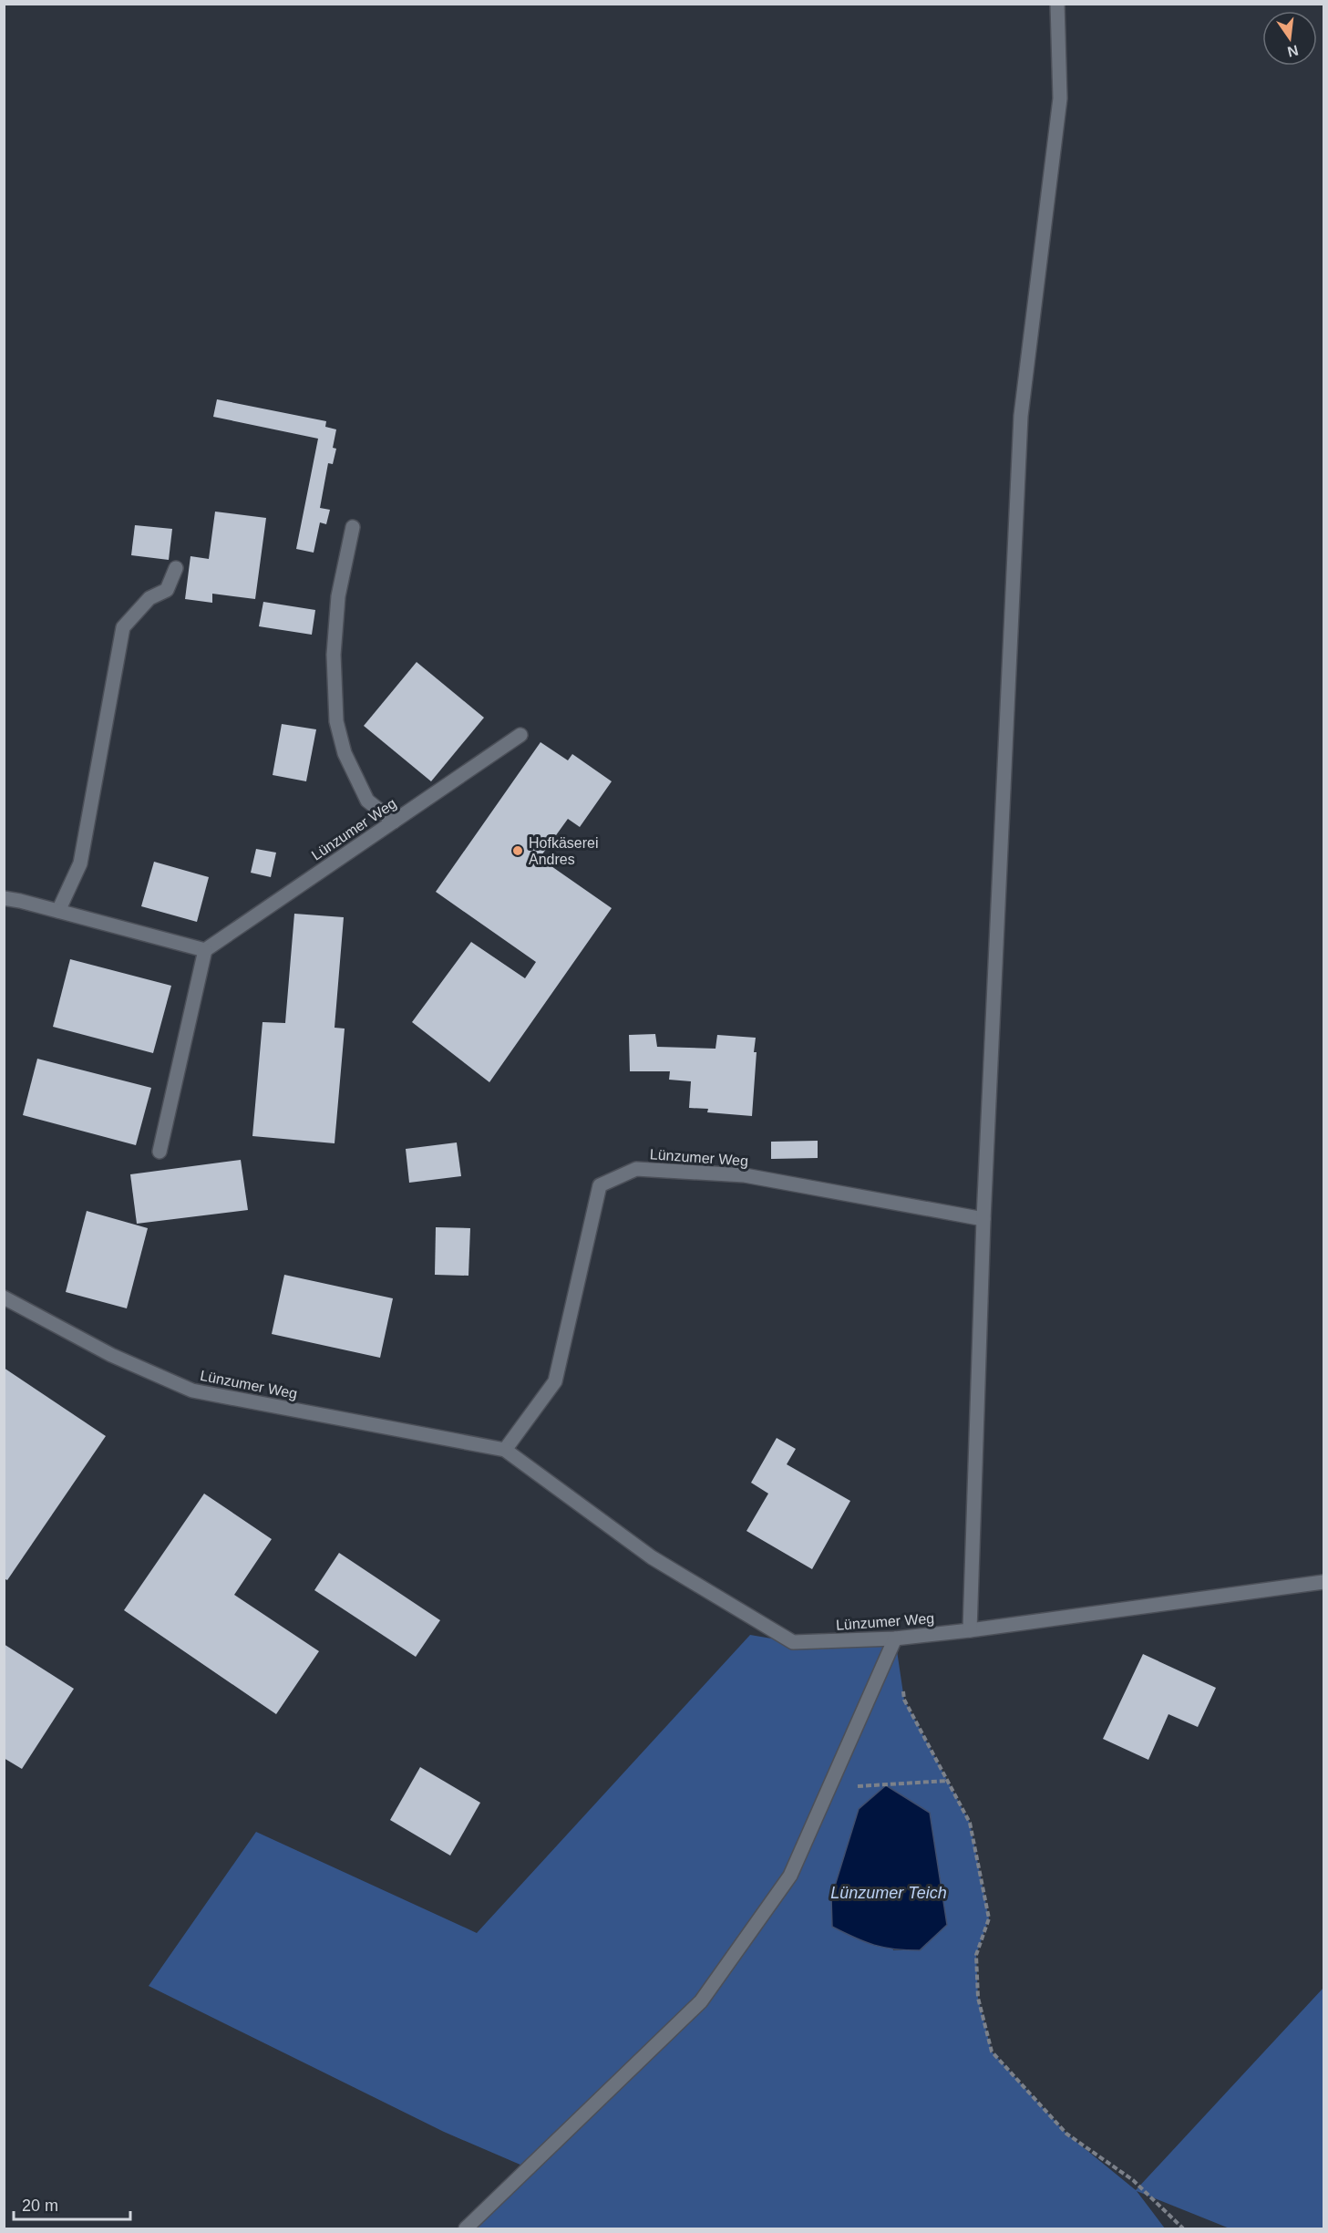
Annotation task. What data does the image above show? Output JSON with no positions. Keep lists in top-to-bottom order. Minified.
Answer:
{"streets":{"street":["Lünzumer Weg"]},"water":["Lünzumer Teich"],"places":["Hofkäserei Andres"],"scale_bar":"20 m","north":"bottom"}
